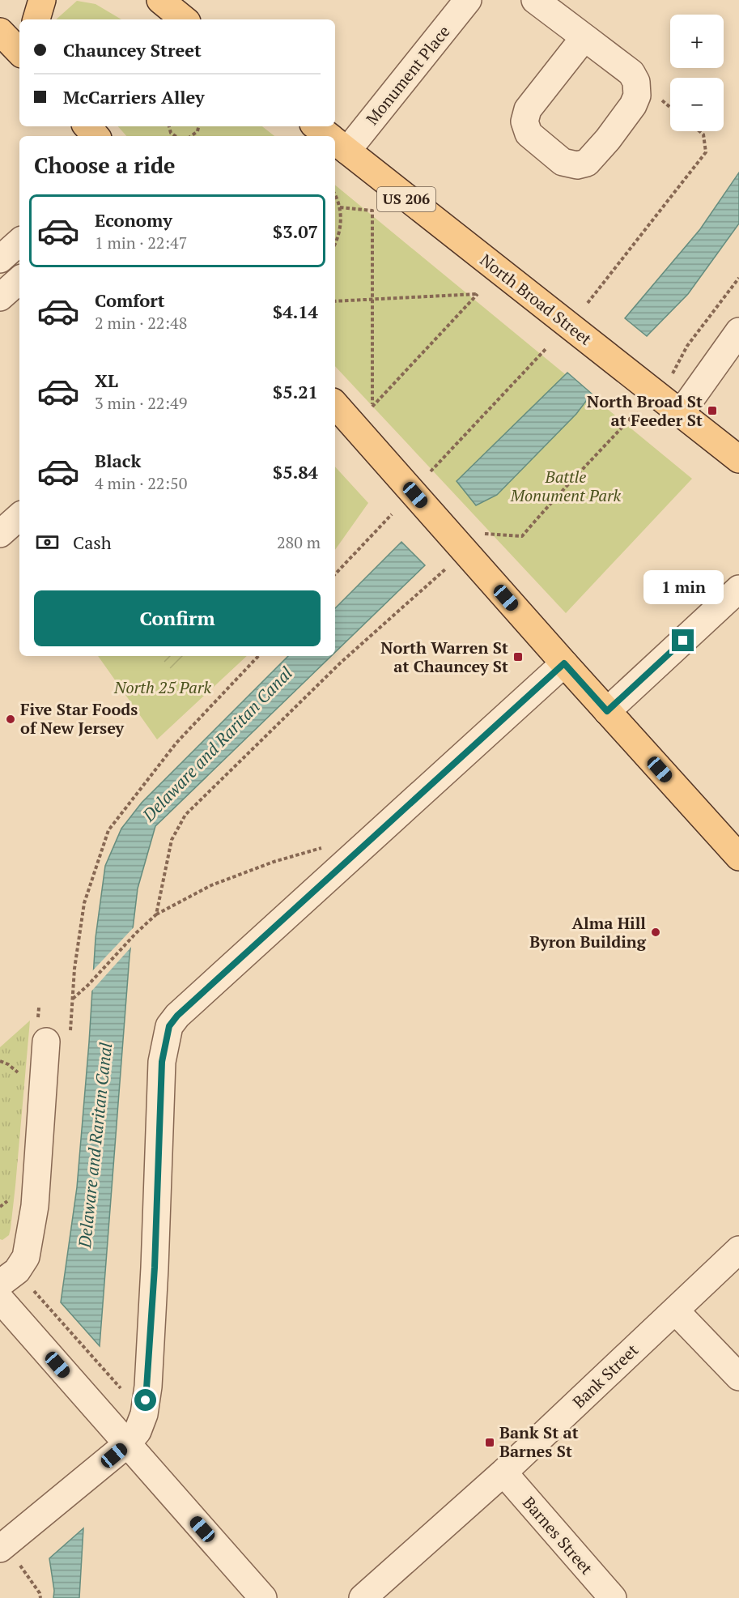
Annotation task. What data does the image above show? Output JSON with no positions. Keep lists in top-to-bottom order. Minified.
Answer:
{"streets":{"main road":["US 206","North Broad Street"],"street":["Monument Place","Bank Street","Barnes Street"]},"crossings":[["Monument Place","North Broad Street"],["Bank Street","Barnes Street"]],"water":["Delaware and Raritan Canal"],"parks":["Battle Monument Park","North 25 Park"],"places":{"transit":["North Broad St at Feeder St","North Warren St at Chauncey St","Bank St at Barnes St"],"other":["Five Star Foods of New Jersey","Alma Hill Byron Building"]},"page":{"map_buttons":["+","−"],"banner":["Chauncey Street","McCarriers Alley"],"heading":"Choose a ride","list":[{"name":"Economy","note":"1 min · 22:47","value":"$3.07"},{"name":"Comfort","note":"2 min · 22:48","value":"$4.14"},{"name":"XL","note":"3 min · 22:49","value":"$5.21"},{"name":"Black","note":"4 min · 22:50","value":"$5.84"}],"pay":["Cash","280 m"],"bubble":"1 min","buttons":"Confirm"}}
